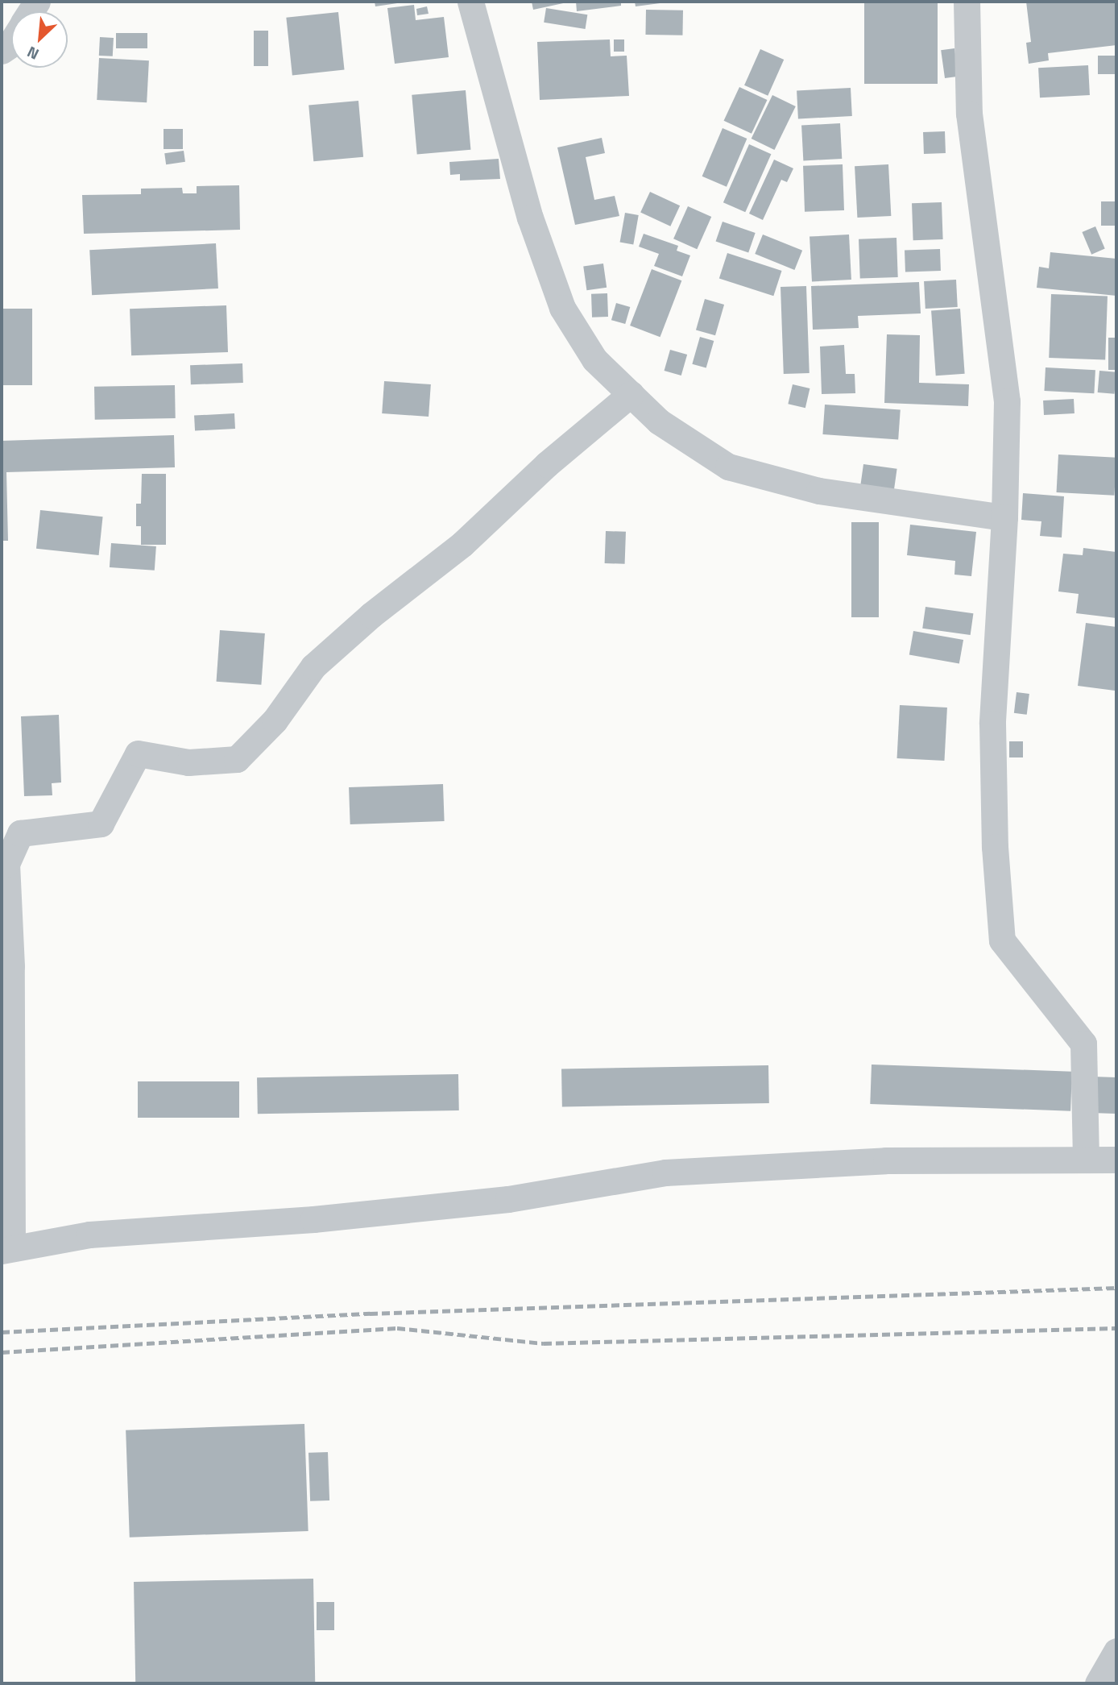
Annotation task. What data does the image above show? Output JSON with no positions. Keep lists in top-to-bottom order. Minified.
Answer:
{"north":"bottom left"}
